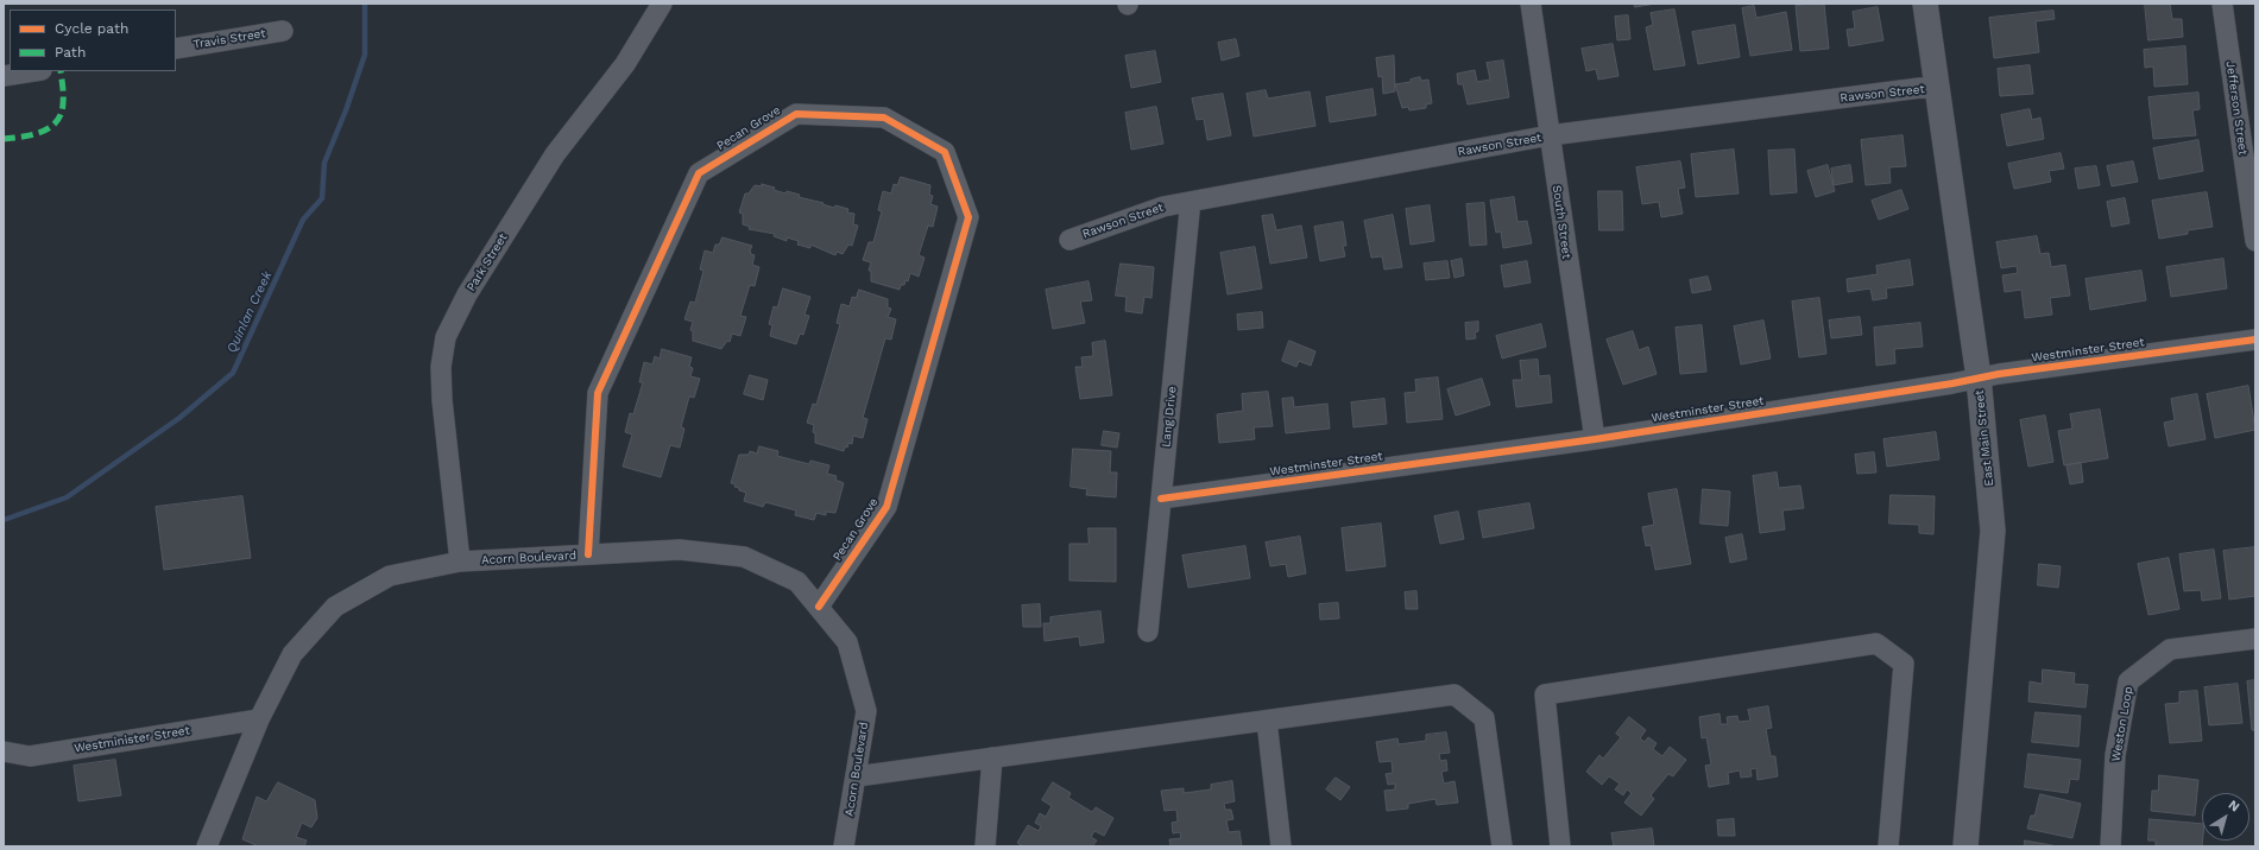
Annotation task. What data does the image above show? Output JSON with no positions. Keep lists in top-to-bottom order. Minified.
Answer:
{"streets":{"street":["Travis Street","Rawson Street","Jefferson Street","Pecan Grove","South Street","Park Street","Westminster Street","Lang Drive","East Main Street","Acorn Boulevard","Weston Loop","Westminister Street"]},"crossings":[["Rawson Street","South Street"],["Rawson Street","Lang Drive"],["Rawson Street","East Main Street"],["Pecan Grove","Acorn Boulevard"],["South Street","Westminster Street"],["Park Street","Acorn Boulevard"],["Westminster Street","Lang Drive"],["Westminster Street","East Main Street"],["Acorn Boulevard","Westminister Street"]],"water":["Quinlan Creek"],"legend":["Cycle path","Path"],"north":"top right"}
